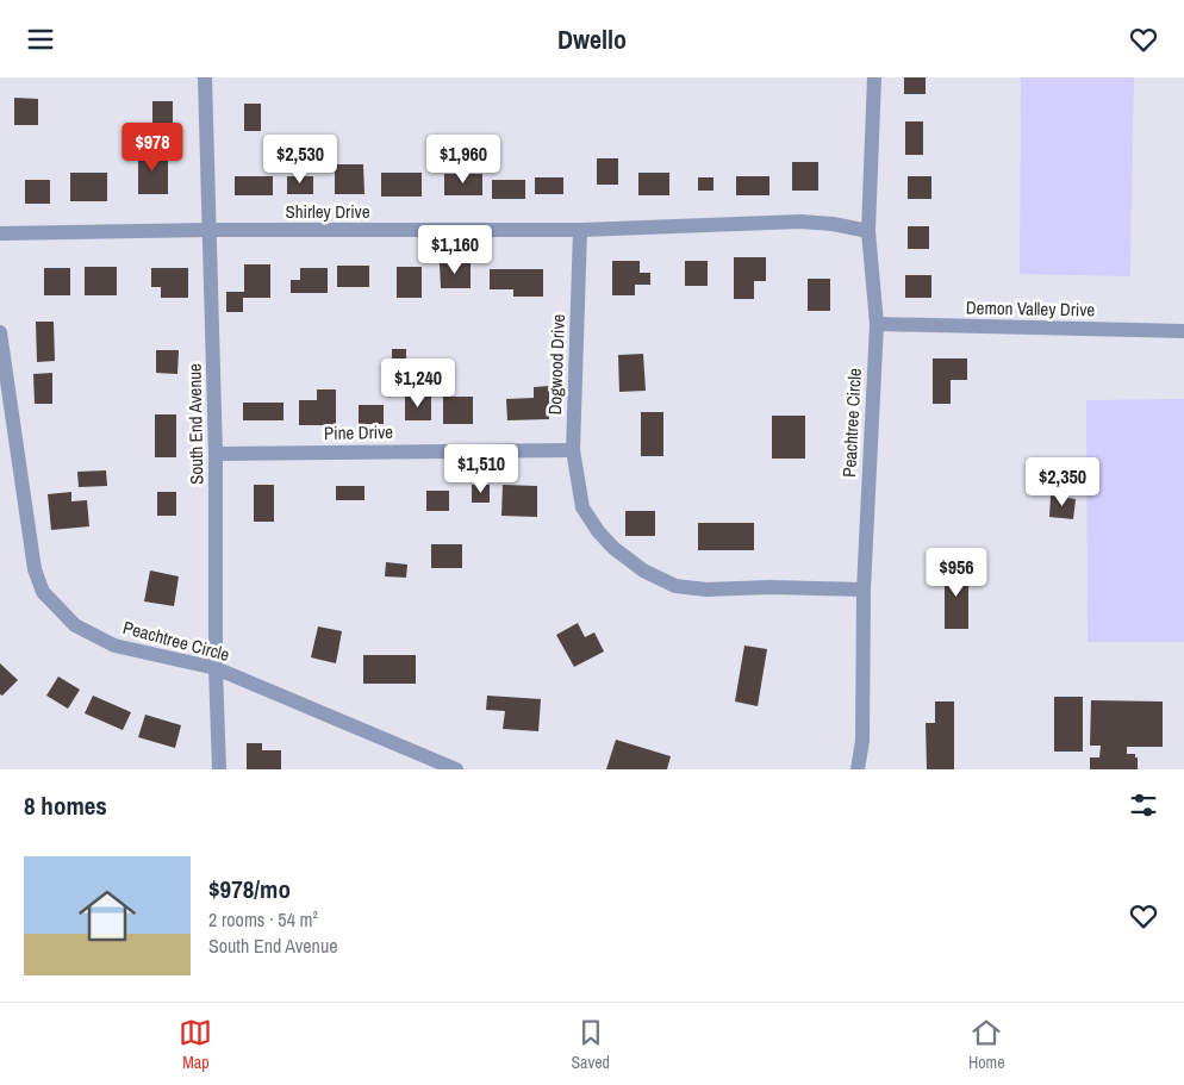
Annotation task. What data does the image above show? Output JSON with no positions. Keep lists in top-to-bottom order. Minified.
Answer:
{"streets":{"street":["Shirley Drive","Demon Valley Drive","Dogwood Drive","Peachtree Circle","South End Avenue","Pine Drive"]},"crossings":[["Shirley Drive","Dogwood Drive"],["Shirley Drive","Peachtree Circle"],["Shirley Drive","South End Avenue"],["Demon Valley Drive","Peachtree Circle"],["Dogwood Drive","Peachtree Circle"],["Dogwood Drive","Pine Drive"],["Peachtree Circle","South End Avenue"],["South End Avenue","Pine Drive"]],"page":{"header":"Dwello","price":["$978","$2,530","$1,960","$1,160","$1,240","$1,510","$2,350","$956"],"heading":"8 homes","list":[{"name":"$978/mo","note":"2 rooms · 54 m² · South End Avenue"}],"tabs":["Map","Saved","Home"]}}
